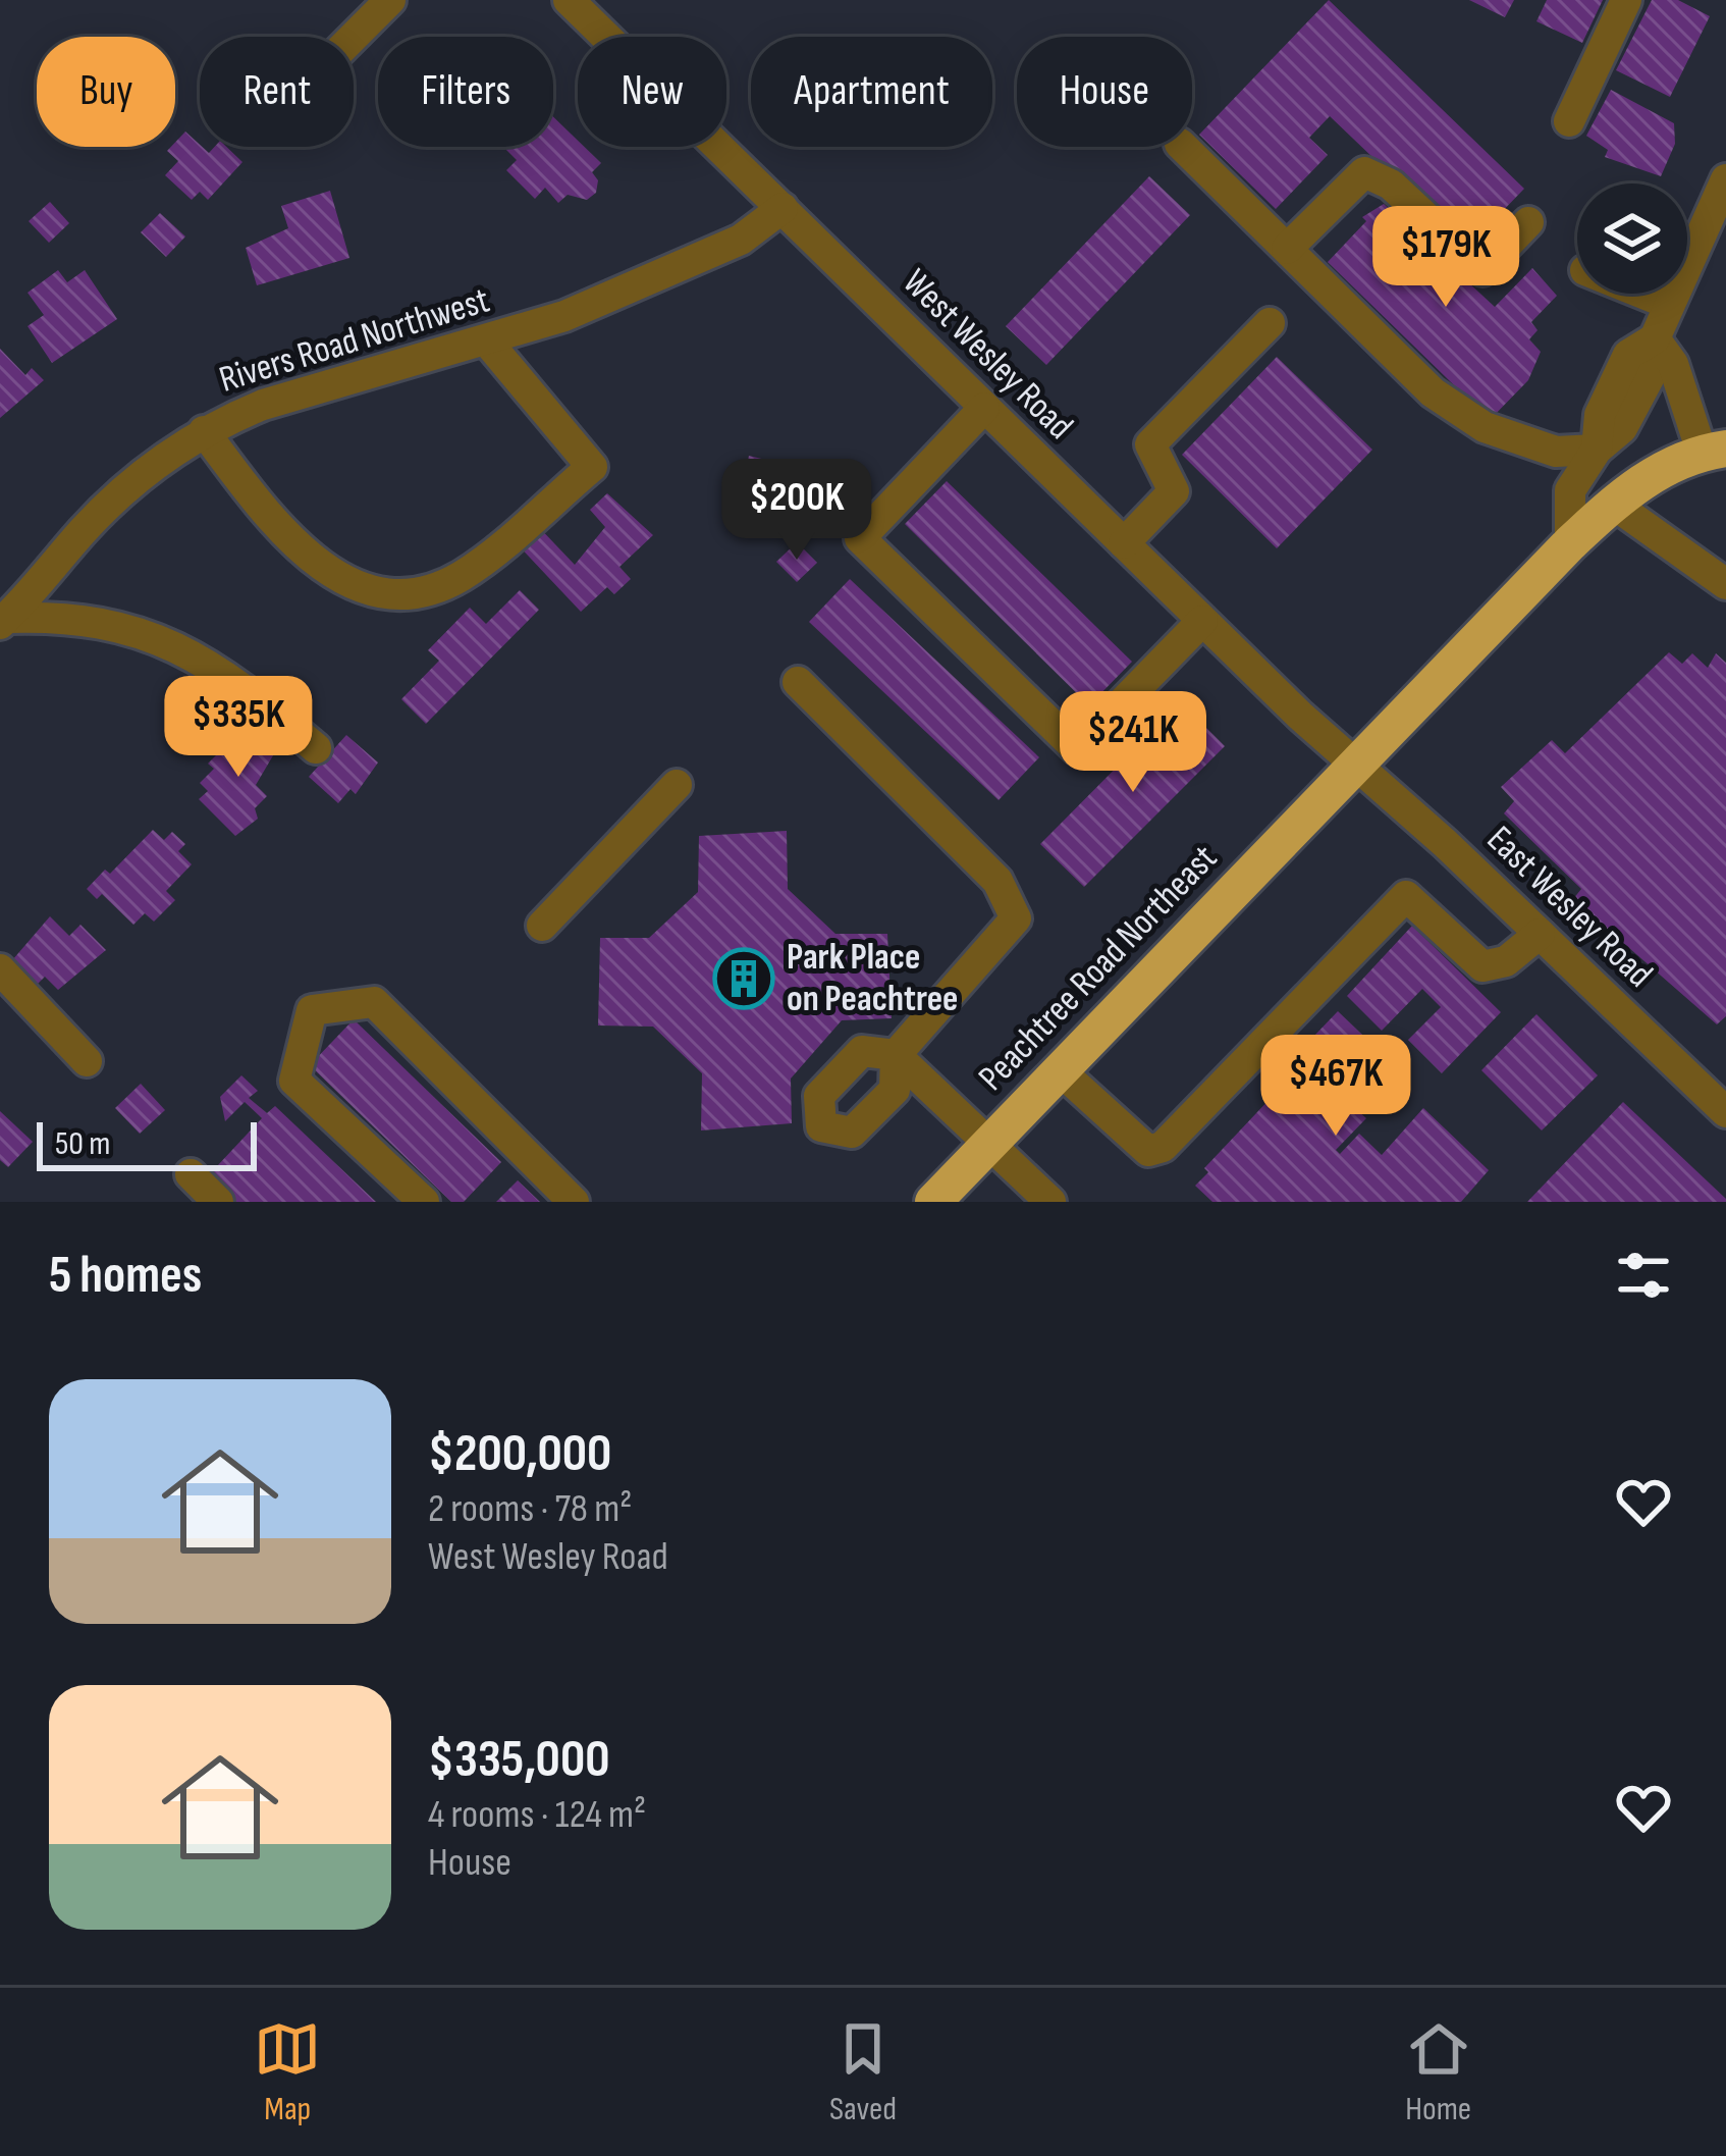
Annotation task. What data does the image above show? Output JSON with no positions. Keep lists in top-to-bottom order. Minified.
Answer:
{"streets":{"highway":["Peachtree Road Northeast"],"street":["Rivers Road Northwest","West Wesley Road","East Wesley Road"]},"crossings":[["Rivers Road Northwest","West Wesley Road"],["West Wesley Road","East Wesley Road"],["West Wesley Road","Peachtree Road Northeast"],["East Wesley Road","Peachtree Road Northeast"]],"places":{"building":["Park Place on Peachtree"]},"scale_bar":"50 m","page":{"chip":["Buy","Rent","Filters","New","Apartment","House"],"price":["$179K","$200K","$335K","$241K","$467K"],"scale":"50 m","heading":"5 homes","list":[{"name":"$200,000","note":"2 rooms · 78 m² · West Wesley Road"},{"name":"$335,000","note":"4 rooms · 124 m² · House"}],"tabs":["Map","Saved","Home"]}}
